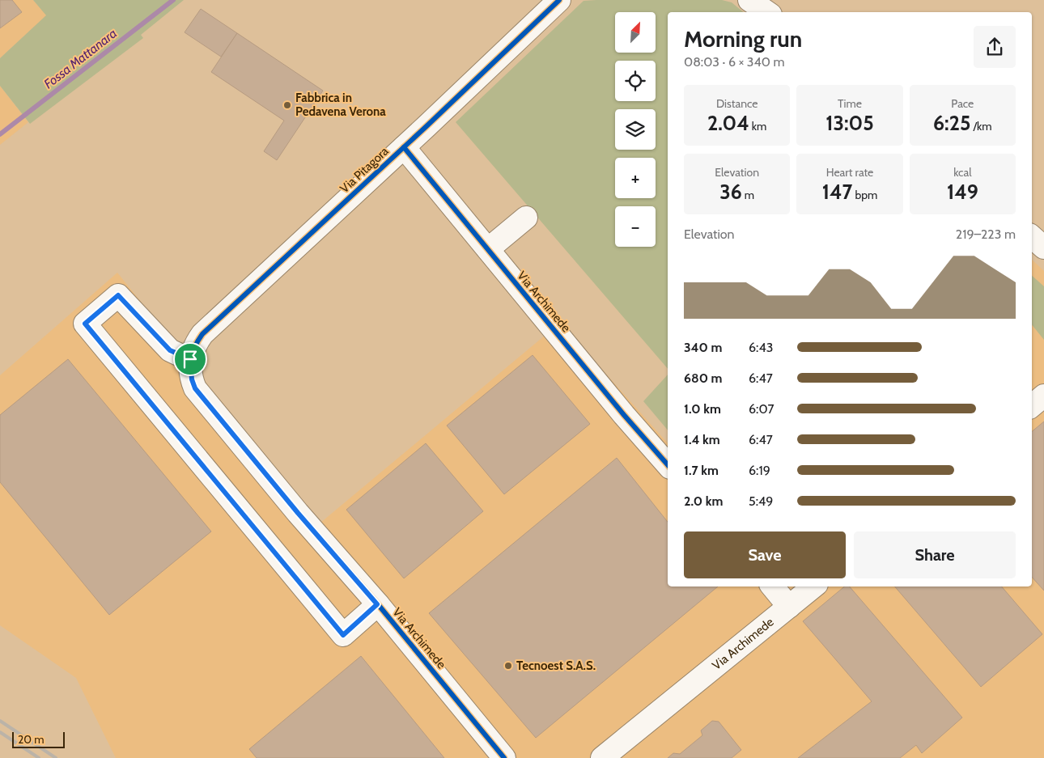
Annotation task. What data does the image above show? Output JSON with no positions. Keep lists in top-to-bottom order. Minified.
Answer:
{"streets":{"street":["Via Pitagora","Via Archimede"]},"crossings":[["Via Pitagora","Via Archimede"]],"water":["Fossa Mattanara"],"places":["Fabbrica in Pedavena Verona","Tecnoest S.A.S."],"scale_bar":"20 m","north":"top right","page":{"map_buttons":["+","−"],"heading":["Morning run","08:03 · 6 × 340 m"],"stats":[["Distance","2.04 km"],["Time","13:05"],["Pace","6:25 /km"],["Elevation","36 m"],["Heart rate","147 bpm"],["kcal","149"]],"chart":["Elevation","219–223 m"],"list":[{"name":"340 m","note":"6:43"},{"name":"680 m","note":"6:47"},{"name":"1.0 km","note":"6:07"},{"name":"1.4 km","note":"6:47"},{"name":"1.7 km","note":"6:19"},{"name":"2.0 km","note":"5:49"}],"buttons":["Save","Share"],"scale":"20 m"}}
